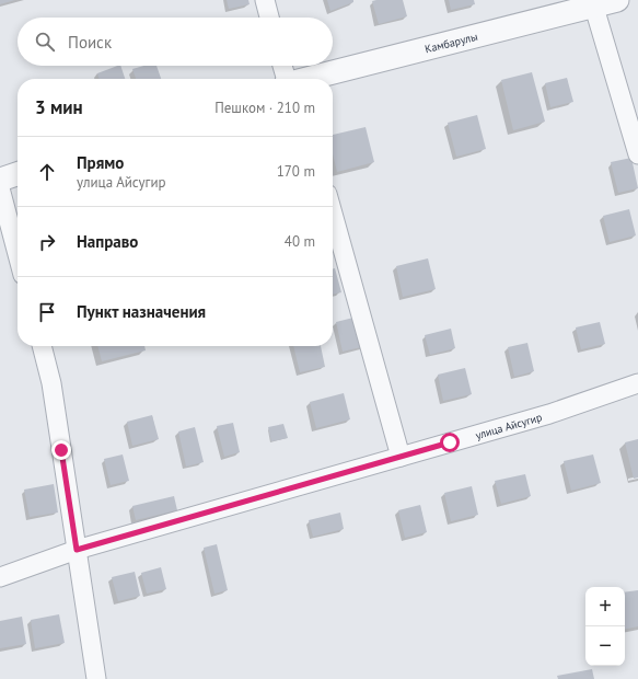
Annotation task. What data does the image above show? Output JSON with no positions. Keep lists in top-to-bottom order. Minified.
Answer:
{"streets":{"street":["Камбарулы","улица Айсугир"]},"page":{"search":"Поиск","heading":["3 мин","Пешком · 210 m"],"list":[["Прямо","улица Айсугир","170 m"],["Направо","40 m"],"Пункт назначения"],"map_buttons":["+","−"]}}
